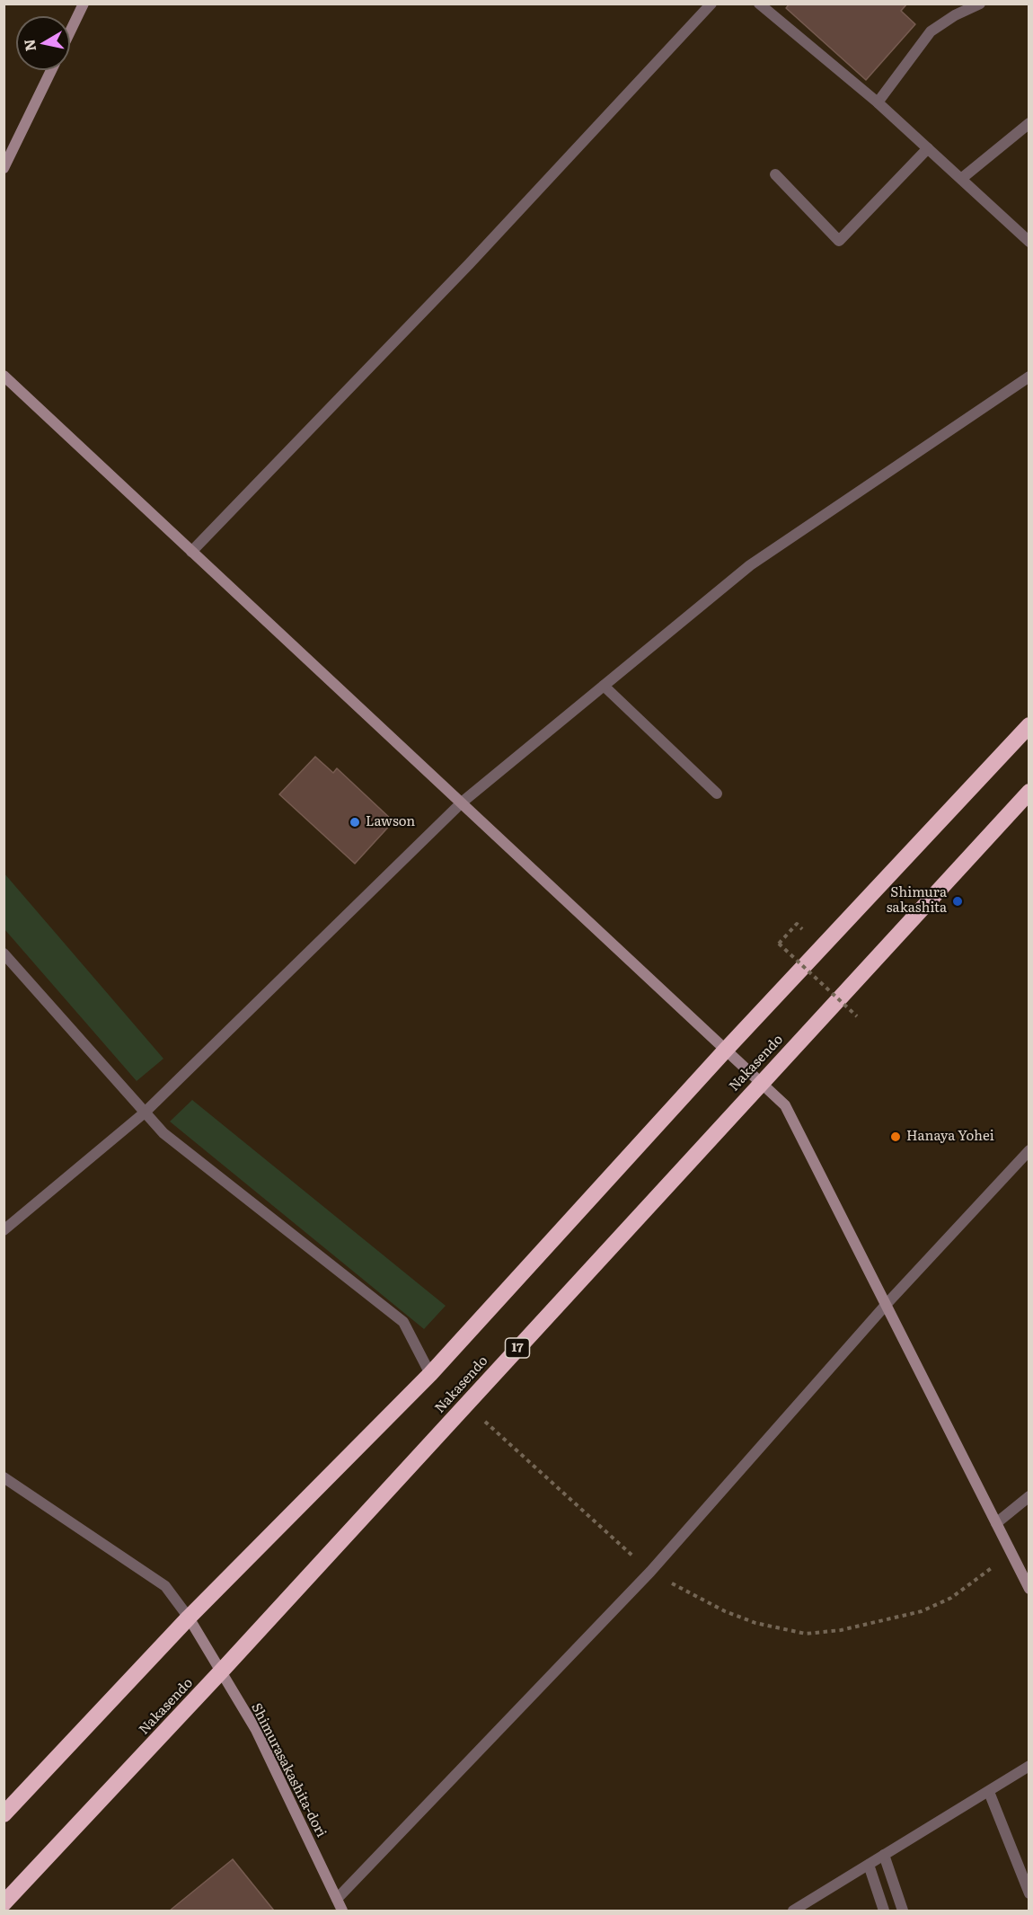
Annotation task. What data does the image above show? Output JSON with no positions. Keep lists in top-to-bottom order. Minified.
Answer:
{"streets":{"highway":["Nakasendo","17"],"street":["Shimurasakashita-dori"]},"crossings":[["Nakasendo","Shimurasakashita-dori"]],"places":["Lawson","Shimura sakashita","Hanaya Yohei"],"north":"left"}
